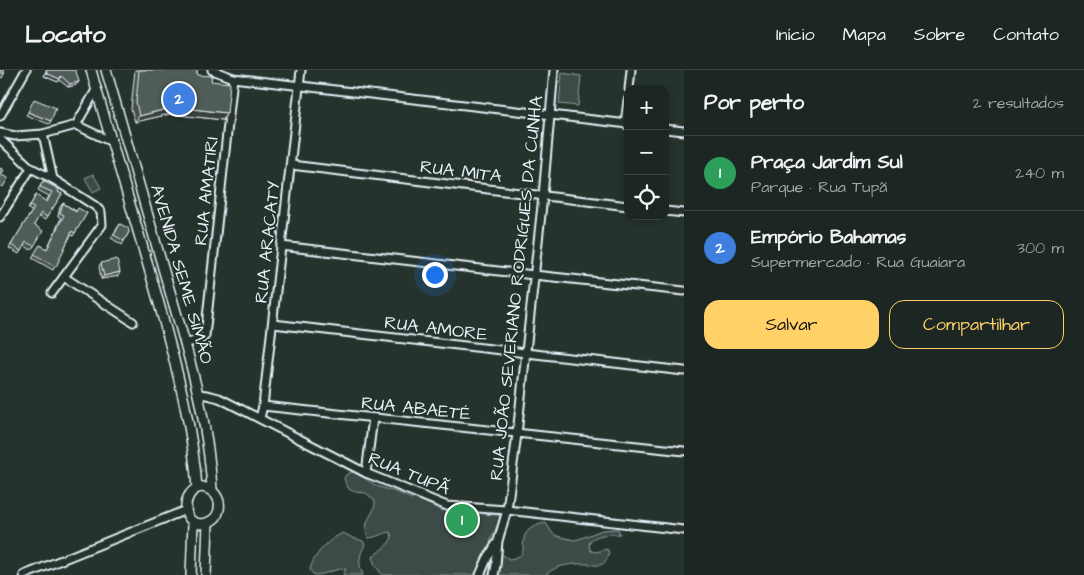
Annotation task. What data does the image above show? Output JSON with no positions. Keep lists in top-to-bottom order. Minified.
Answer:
{"streets":{"main road":["AVENIDA SEME SIMÃO"],"street":["RUA MITA","RUA AMATIRI","RUA ARACATY","RUA JOÃO SEVERIANO RODRIGUES DA CUNHA","RUA AMORE","RUA ABAETÉ","RUA TUPÃ"]},"crossings":[["RUA MITA","RUA ARACATY"],["RUA MITA","RUA JOÃO SEVERIANO RODRIGUES DA CUNHA"],["RUA AMATIRI","AVENIDA SEME SIMÃO"],["RUA ARACATY","RUA AMORE"],["RUA ARACATY","RUA ABAETÉ"],["RUA ARACATY","RUA TUPÃ"],["AVENIDA SEME SIMÃO","RUA TUPÃ"],["RUA JOÃO SEVERIANO RODRIGUES DA CUNHA","RUA AMORE"],["RUA JOÃO SEVERIANO RODRIGUES DA CUNHA","RUA ABAETÉ"],["RUA JOÃO SEVERIANO RODRIGUES DA CUNHA","RUA TUPÃ"]],"page":{"header":"Locato","nav":["Início","Mapa","Sobre","Contato"],"heading":["Por perto","2 resultados"],"pins":["2","1"],"map_buttons":["+","−"],"list":[{"mark":"1","name":"Praça Jardim Sul","note":"Parque · Rua Tupã","value":"240 m"},{"mark":"2","name":"Empório Bahamas","note":"Supermercado · Rua Guaíara","value":"300 m"}],"buttons":["Salvar","Compartilhar"]}}
